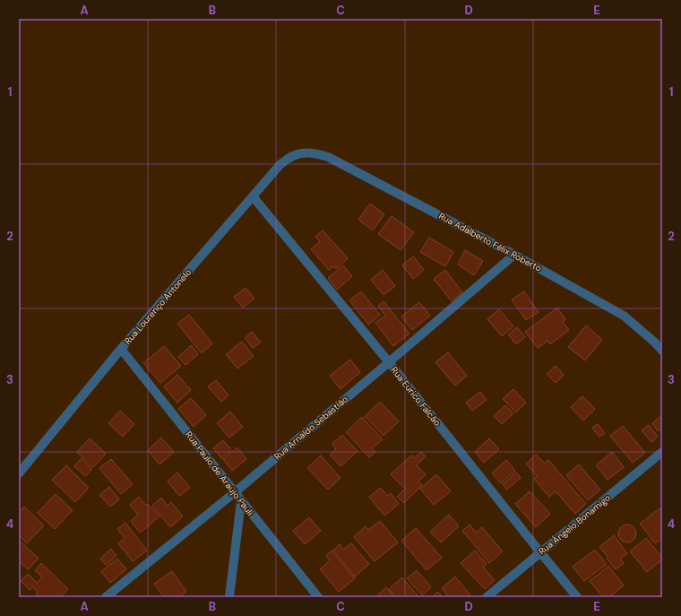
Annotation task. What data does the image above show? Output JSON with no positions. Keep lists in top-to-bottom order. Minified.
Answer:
{"streets":{"street":["Rua Adalberto Félix Roberto","Rua Lourenço Antonelo","Rua Eurico Falcão","Rua Arnaldo Sebastião","Rua Paulo de Araújo Pauli","Rua Ângelo Bonamigo"]},"crossings":[["Rua Adalberto Félix Roberto","Rua Lourenço Antonelo"],["Rua Adalberto Félix Roberto","Rua Arnaldo Sebastião"],["Rua Lourenço Antonelo","Rua Eurico Falcão"],["Rua Lourenço Antonelo","Rua Paulo de Araújo Pauli"],["Rua Eurico Falcão","Rua Arnaldo Sebastião"],["Rua Eurico Falcão","Rua Ângelo Bonamigo"],["Rua Arnaldo Sebastião","Rua Paulo de Araújo Pauli"]],"grid":{"columns":["A","B","C","D","E"],"rows":["1","2","3","4"]}}
